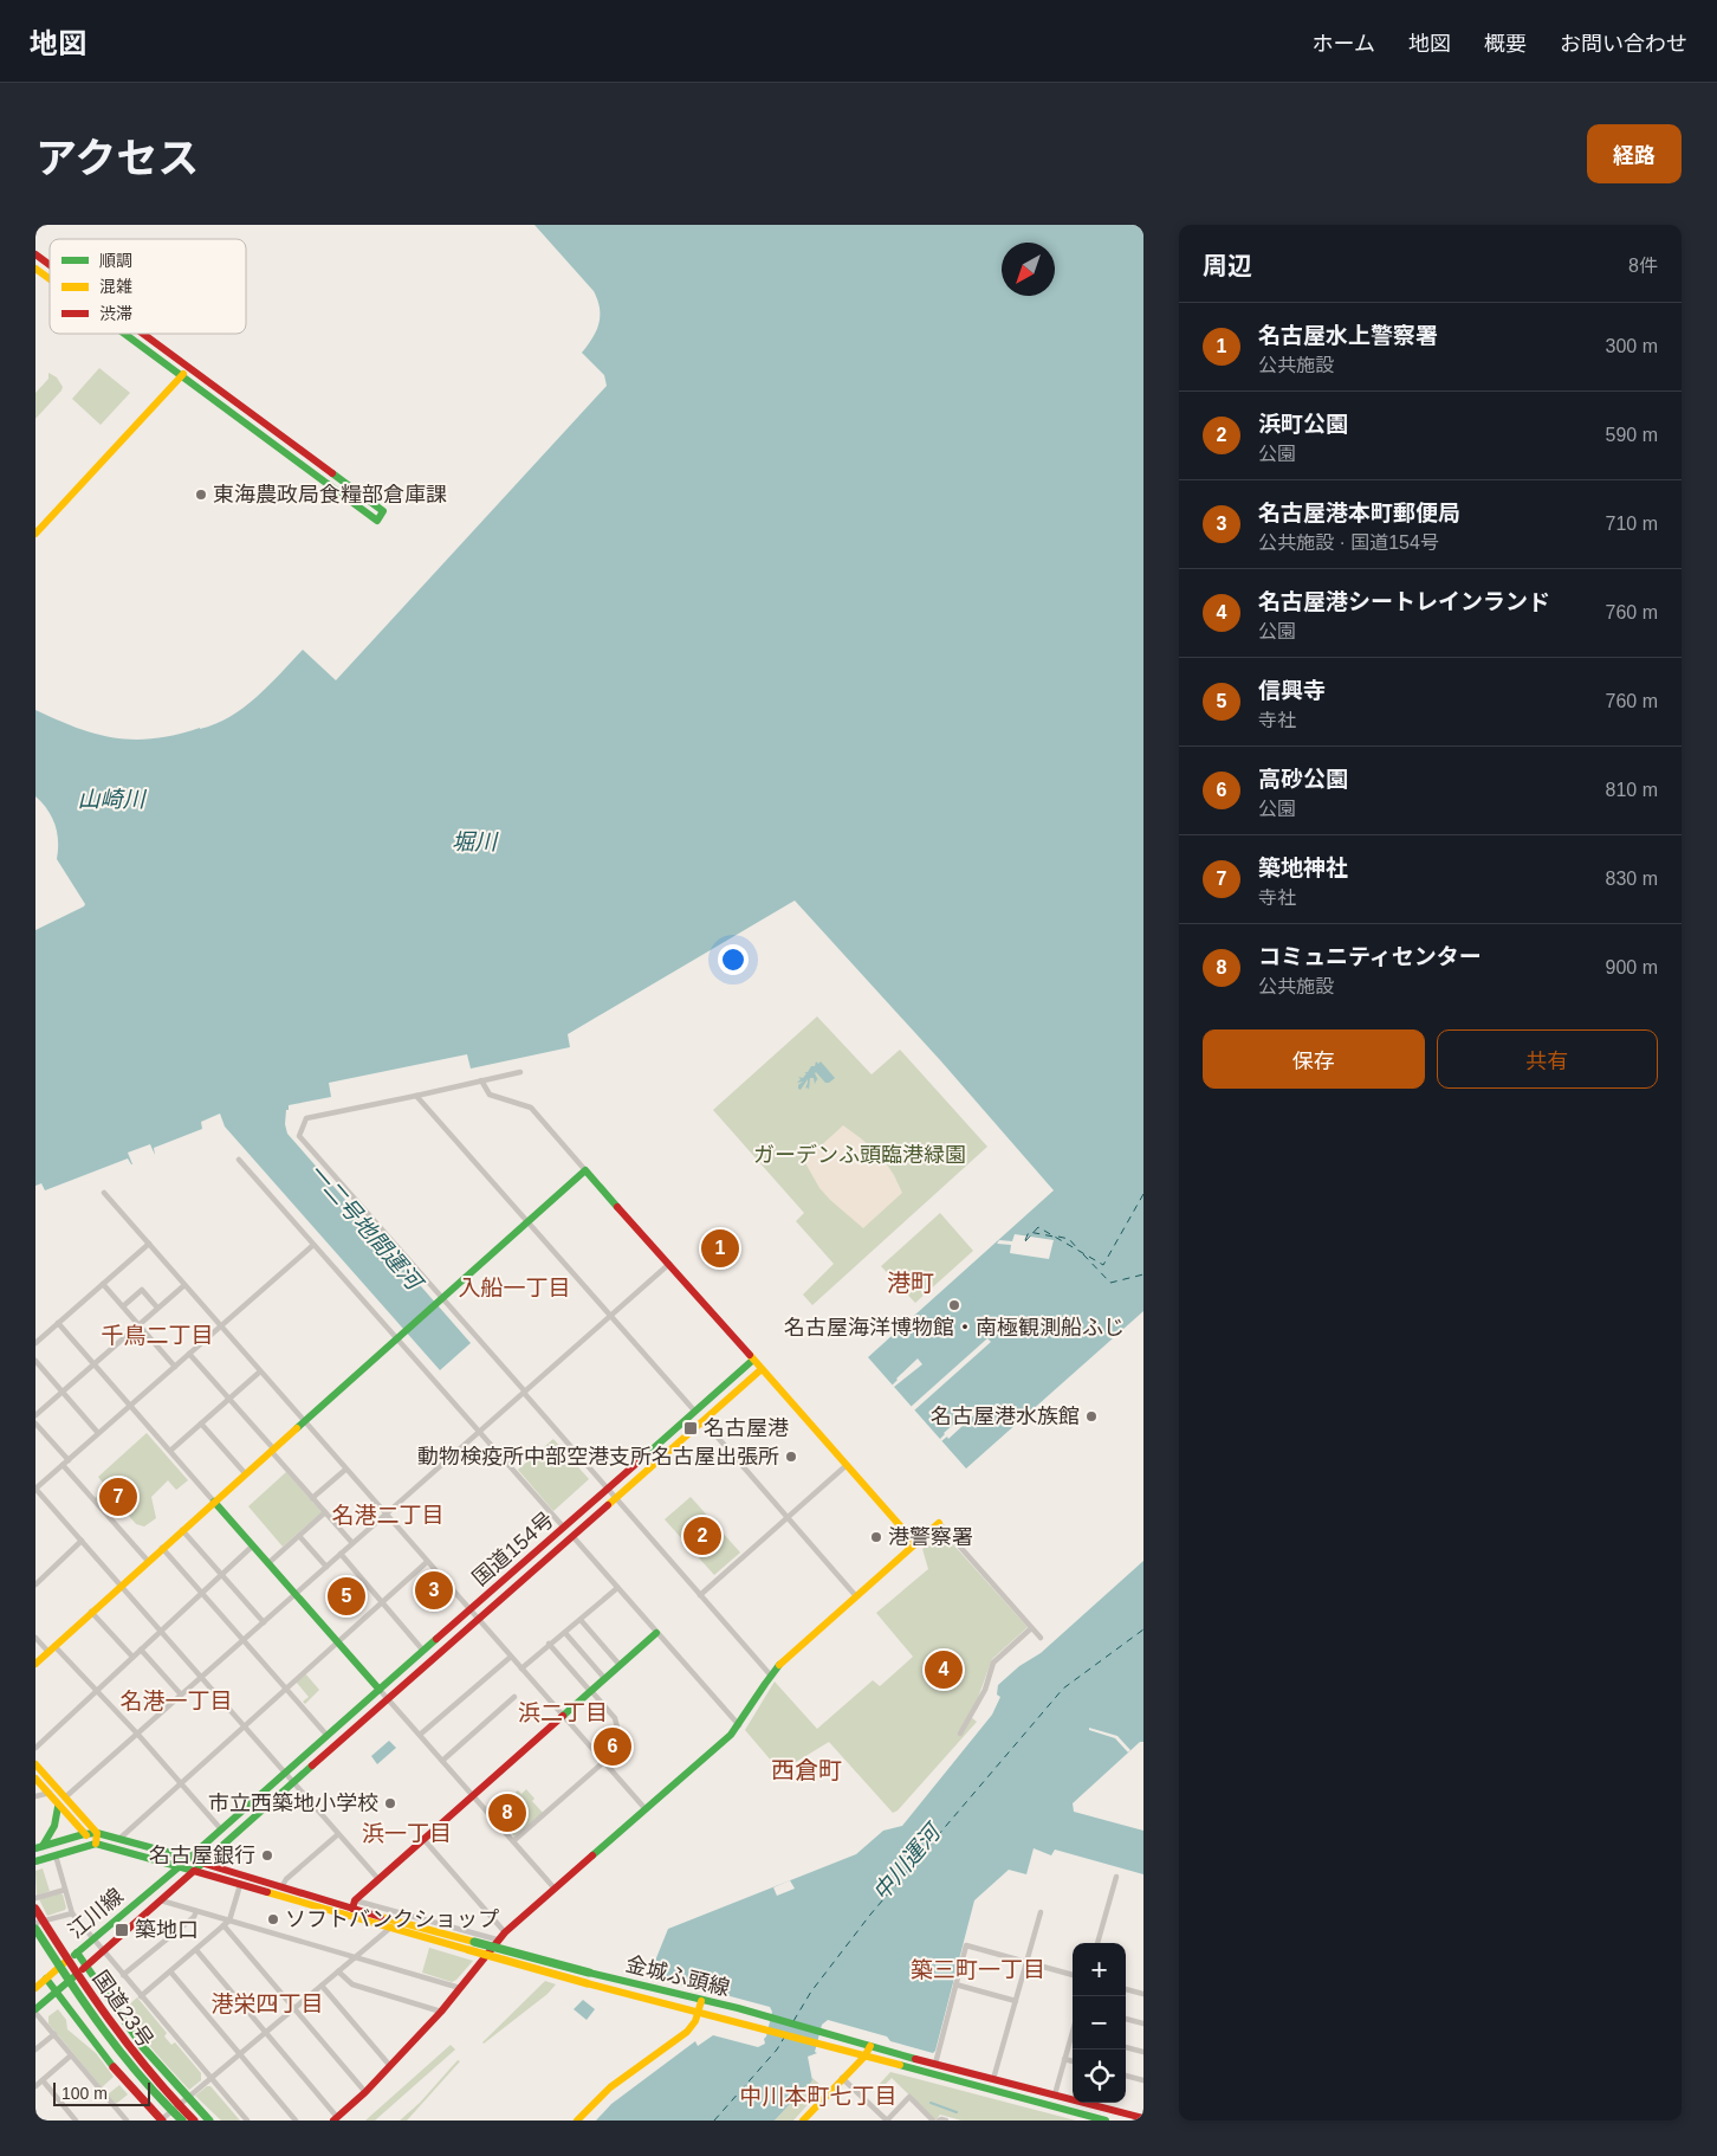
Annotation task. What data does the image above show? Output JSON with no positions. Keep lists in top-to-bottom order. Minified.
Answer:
{"streets":{"main road":["国道154号","江川線","金城ふ頭線","国道23号"]},"crossings":[["国道154号","江川線"],["国道154号","金城ふ頭線"],["江川線","金城ふ頭線"]],"districts":["港町","入船一丁目","千鳥二丁目","名港二丁目","名港一丁目","浜二丁目","西倉町","浜一丁目","築三町一丁目","港栄四丁目","中川本町七丁目"],"water":["山崎川","堀川","一二号地間運河","中川運河"],"parks":["ガーデンふ頭臨港緑園"],"places":{"other":["東海農政局食糧部倉庫課","名古屋海洋博物館・南極観測船ふじ","名古屋港水族館","動物検疫所中部空港支所名古屋出張所","港警察署","市立西築地小学校","名古屋銀行","ソフトバンクショップ"],"transit":["名古屋港","築地口"]},"legend":["順調","混雑","渋滞"],"scale_bar":"100 m","north":"bottom left","page":{"header":"地図","nav":["ホーム","地図","概要","お問い合わせ"],"title":"アクセス","buttons":["経路",["保存","共有"]],"heading":["周辺","8件"],"list":[{"mark":"1","name":"名古屋水上警察署","note":"公共施設","value":"300 m"},{"mark":"2","name":"浜町公園","note":"公園","value":"590 m"},{"mark":"3","name":"名古屋港本町郵便局","note":"公共施設 · 国道154号","value":"710 m"},{"mark":"4","name":"名古屋港シートレインランド","note":"公園","value":"760 m"},{"mark":"5","name":"信興寺","note":"寺社","value":"760 m"},{"mark":"6","name":"高砂公園","note":"公園","value":"810 m"},{"mark":"7","name":"築地神社","note":"寺社","value":"830 m"},{"mark":"8","name":"コミュニティセンター","note":"公共施設","value":"900 m"}],"pins":["1","7","2","3","5","4","6","8"],"map_buttons":["+","−"],"scale":"100 m"}}
